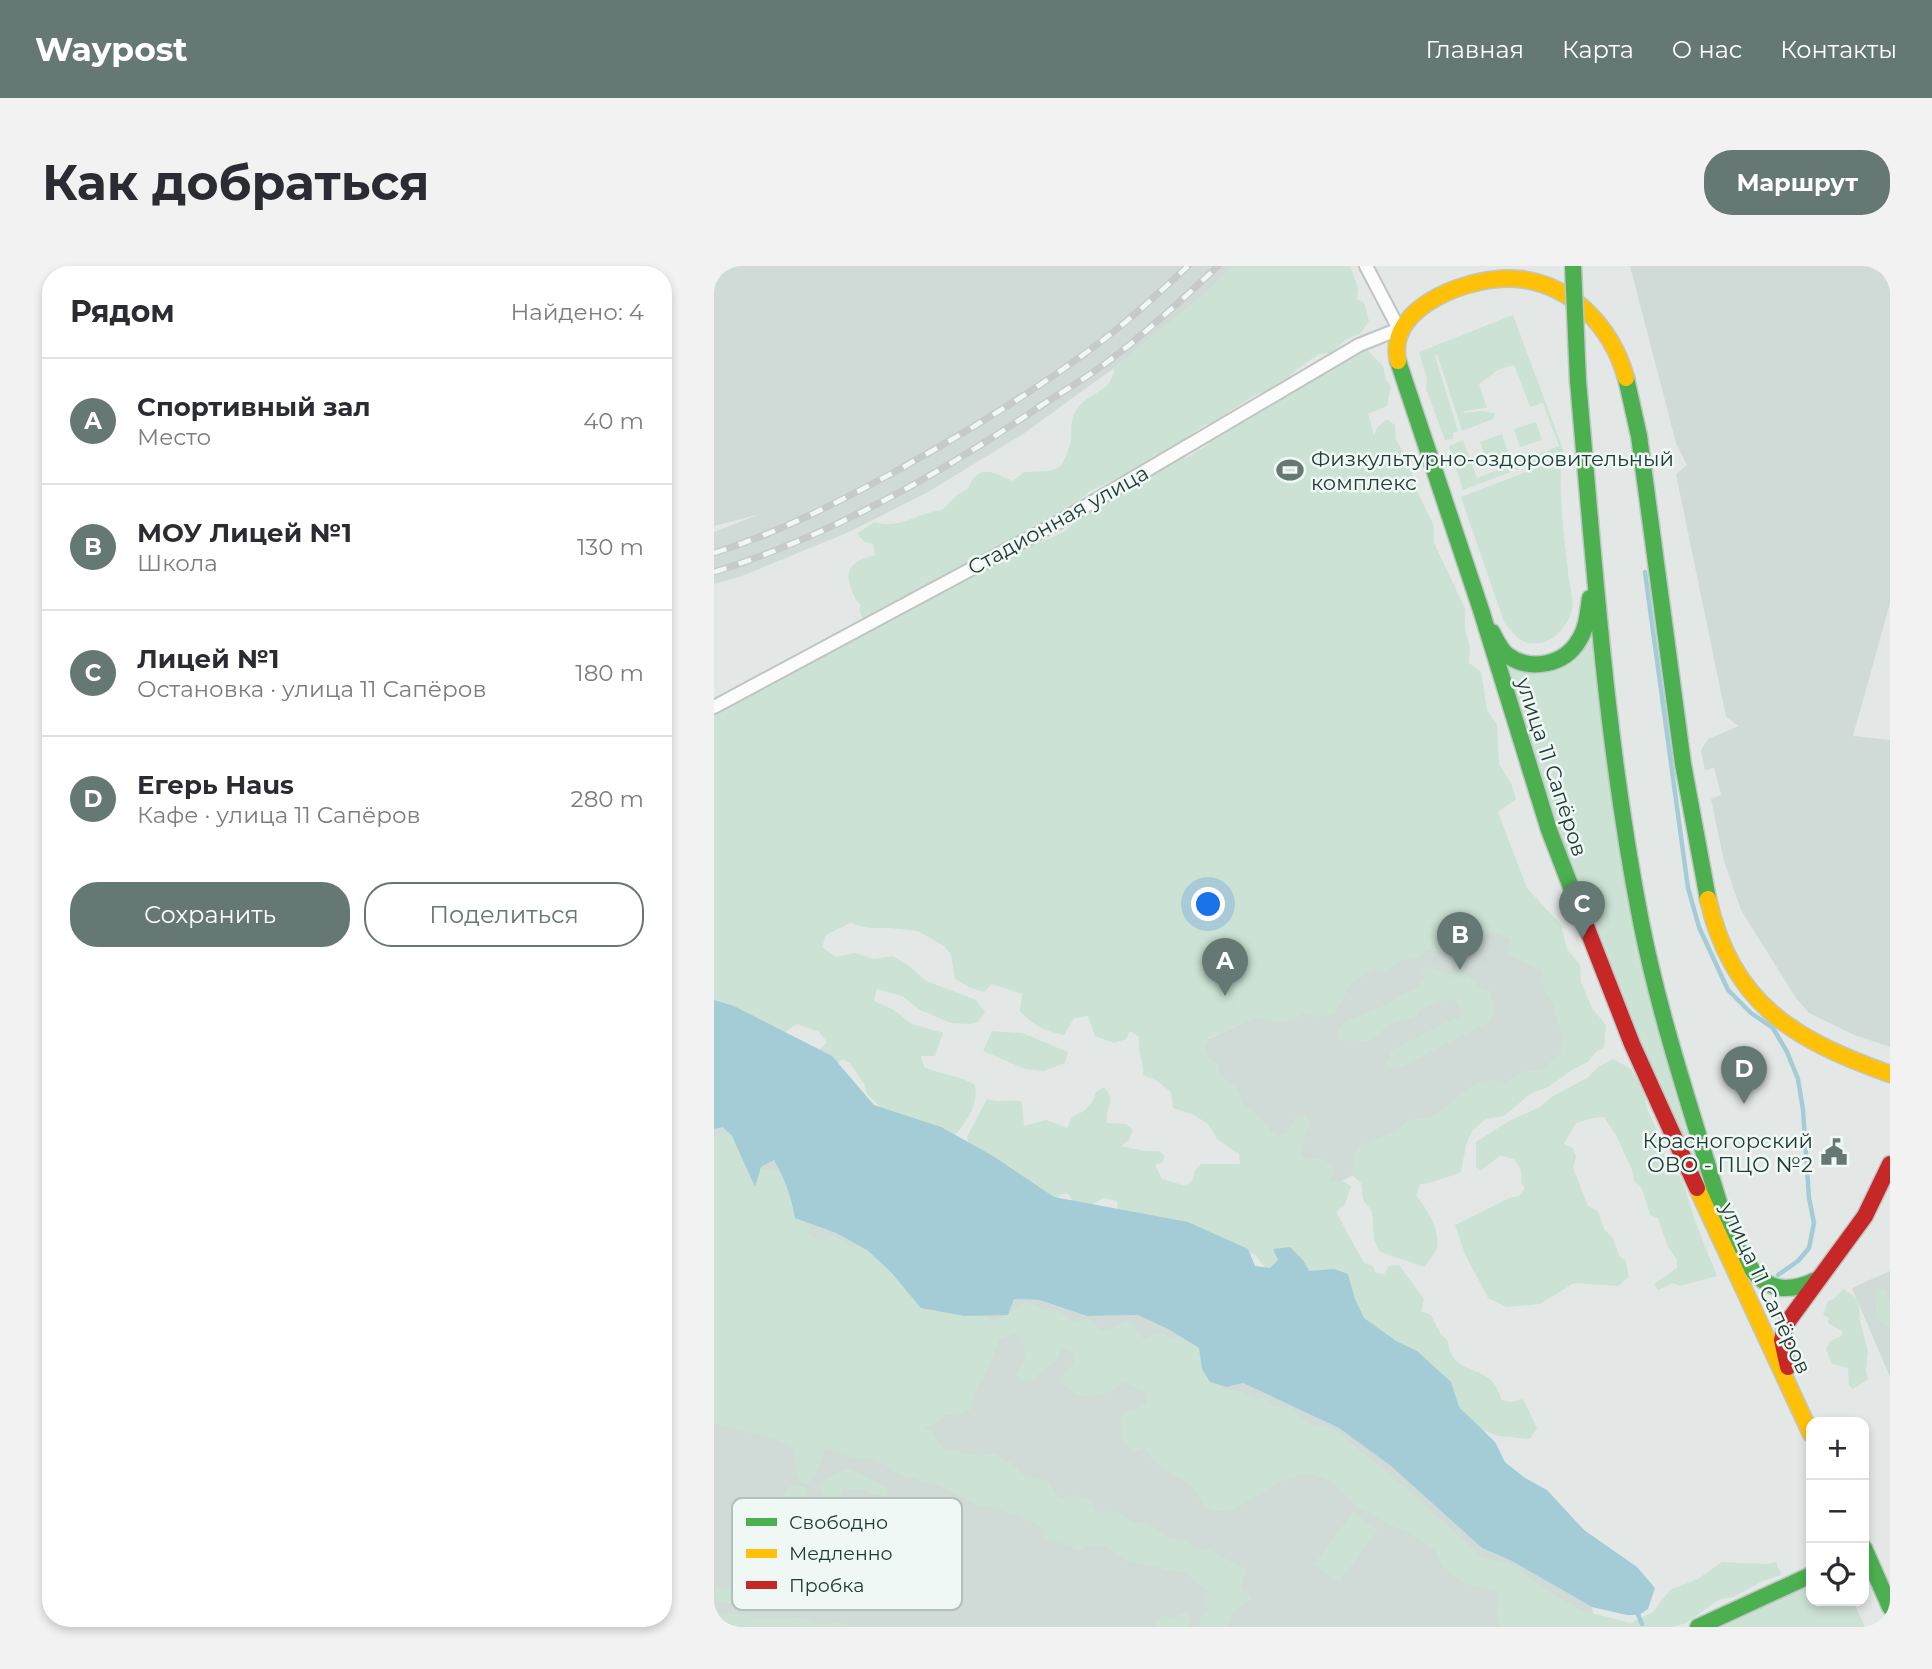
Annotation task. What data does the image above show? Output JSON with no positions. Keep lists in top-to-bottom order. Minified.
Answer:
{"streets":{"street":["Стадионная улица","улица 11 Сапёров"]},"crossings":[["Стадионная улица","улица 11 Сапёров"]],"places":{"sports":["Физкультурно-оздоровительный комплекс"],"public building":["Красногорский ОВО - ПЦО №2"]},"legend":["Свободно","Медленно","Пробка"],"page":{"header":"Waypost","nav":["Главная","Карта","О нас","Контакты"],"buttons":["Маршрут",["Сохранить","Поделиться"]],"title":"Как добраться","heading":["Рядом","Найдено: 4"],"list":[{"mark":"A","name":"Спортивный зал","note":"Место","value":"40 m"},{"mark":"B","name":"МОУ Лицей №1","note":"Школа","value":"130 m"},{"mark":"C","name":"Лицей №1","note":"Остановка · улица 11 Сапёров","value":"180 m"},{"mark":"D","name":"Егерь Haus","note":"Кафе · улица 11 Сапёров","value":"280 m"}],"pins":["C","B","A","D"],"map_buttons":["+","−"]}}
